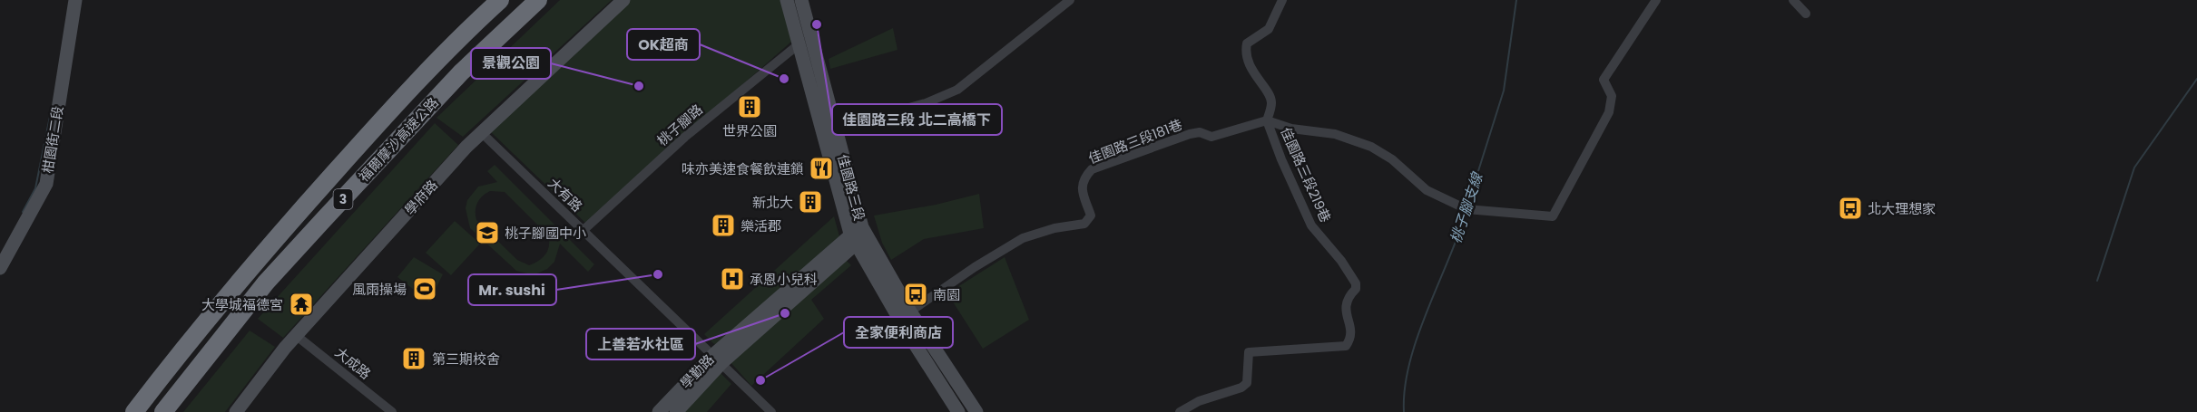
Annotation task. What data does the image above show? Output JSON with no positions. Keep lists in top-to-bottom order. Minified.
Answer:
{"streets":{"highway":["福爾摩沙高速公路","3"],"street":["桃子腳路","柑園街二段","佳園路三段181巷","佳園路三段219巷","佳園路三段","大有路","學府路","大成路","學勤路"]},"crossings":[["桃子腳路","佳園路三段"],["桃子腳路","大有路"],["佳園路三段181巷","佳園路三段219巷"],["佳園路三段181巷","佳園路三段"],["佳園路三段","學勤路"],["大有路","學府路"],["大有路","學勤路"],["學府路","大成路"]],"water":["桃子腳支線"],"places":{"other":["佳園路三段 北二高橋下","OK超商","景觀公園","Mr. sushi","上善若水社區","全家便利商店"],"building":["世界公園","新北大","樂活郡","第三期校舍"],"restaurant":["味亦美速食餐飲連鎖"],"bus stop":["北大理想家","南園"],"school or university":["桃子腳國中小"],"hospital":["承恩小兒科"],"sports":["風雨操場"],"temple":["大學城福德宮"]}}
